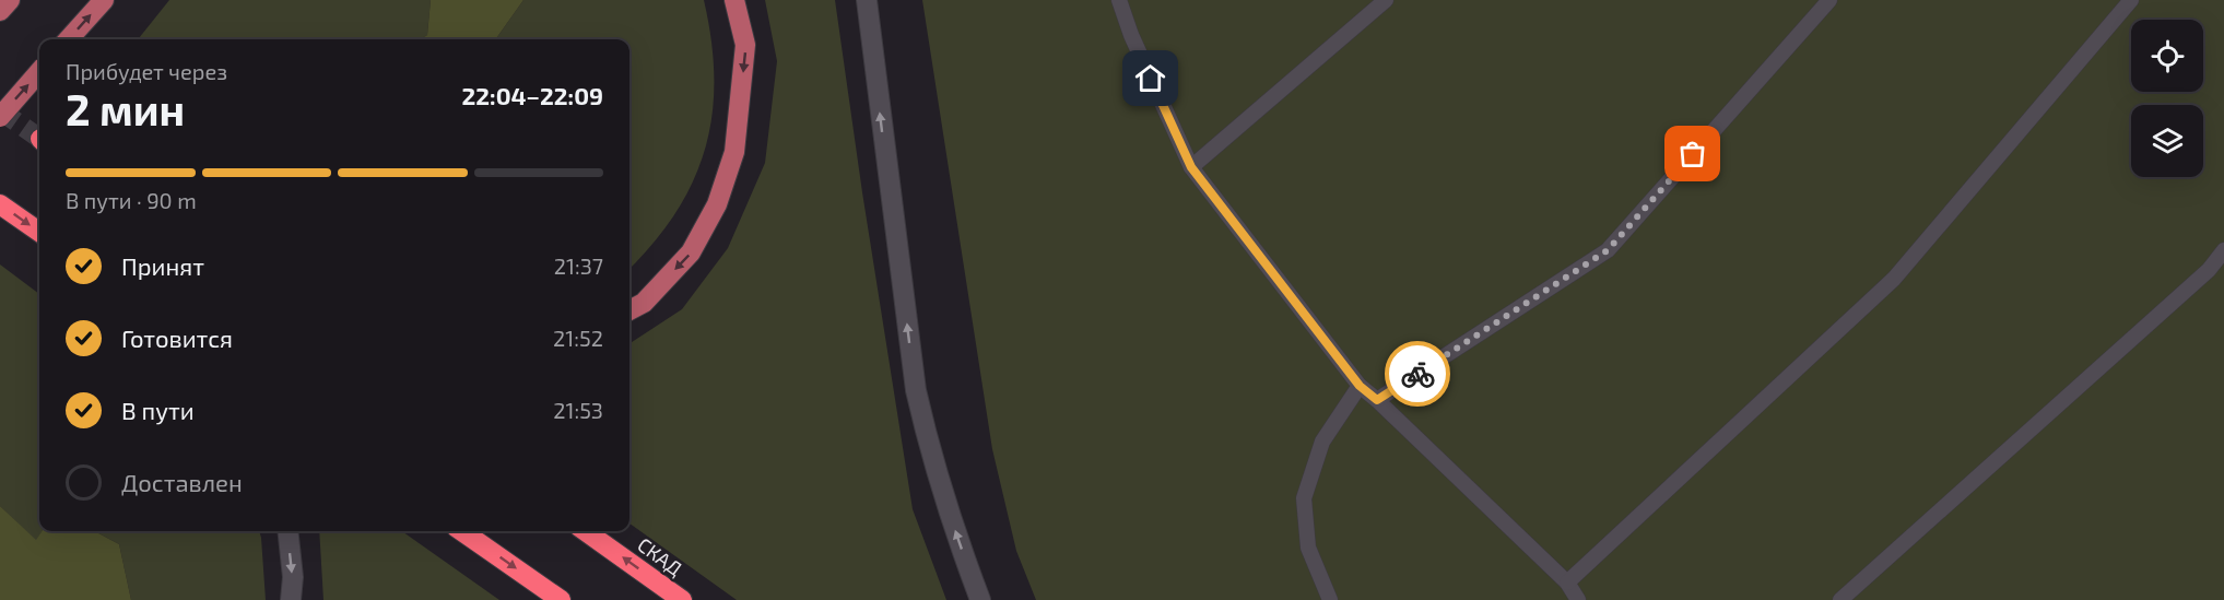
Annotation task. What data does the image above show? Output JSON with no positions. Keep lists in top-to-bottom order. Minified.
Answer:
{"streets":{"highway":["СКАД"]},"one_way":["СКАД"],"page":{"heading":["2 мин","Прибудет через","22:04–22:09"],"bar":"В пути · 90 m","list":[["Принят","21:37"],["Готовится","21:52"],["В пути","21:53"],"Доставлен"]}}
